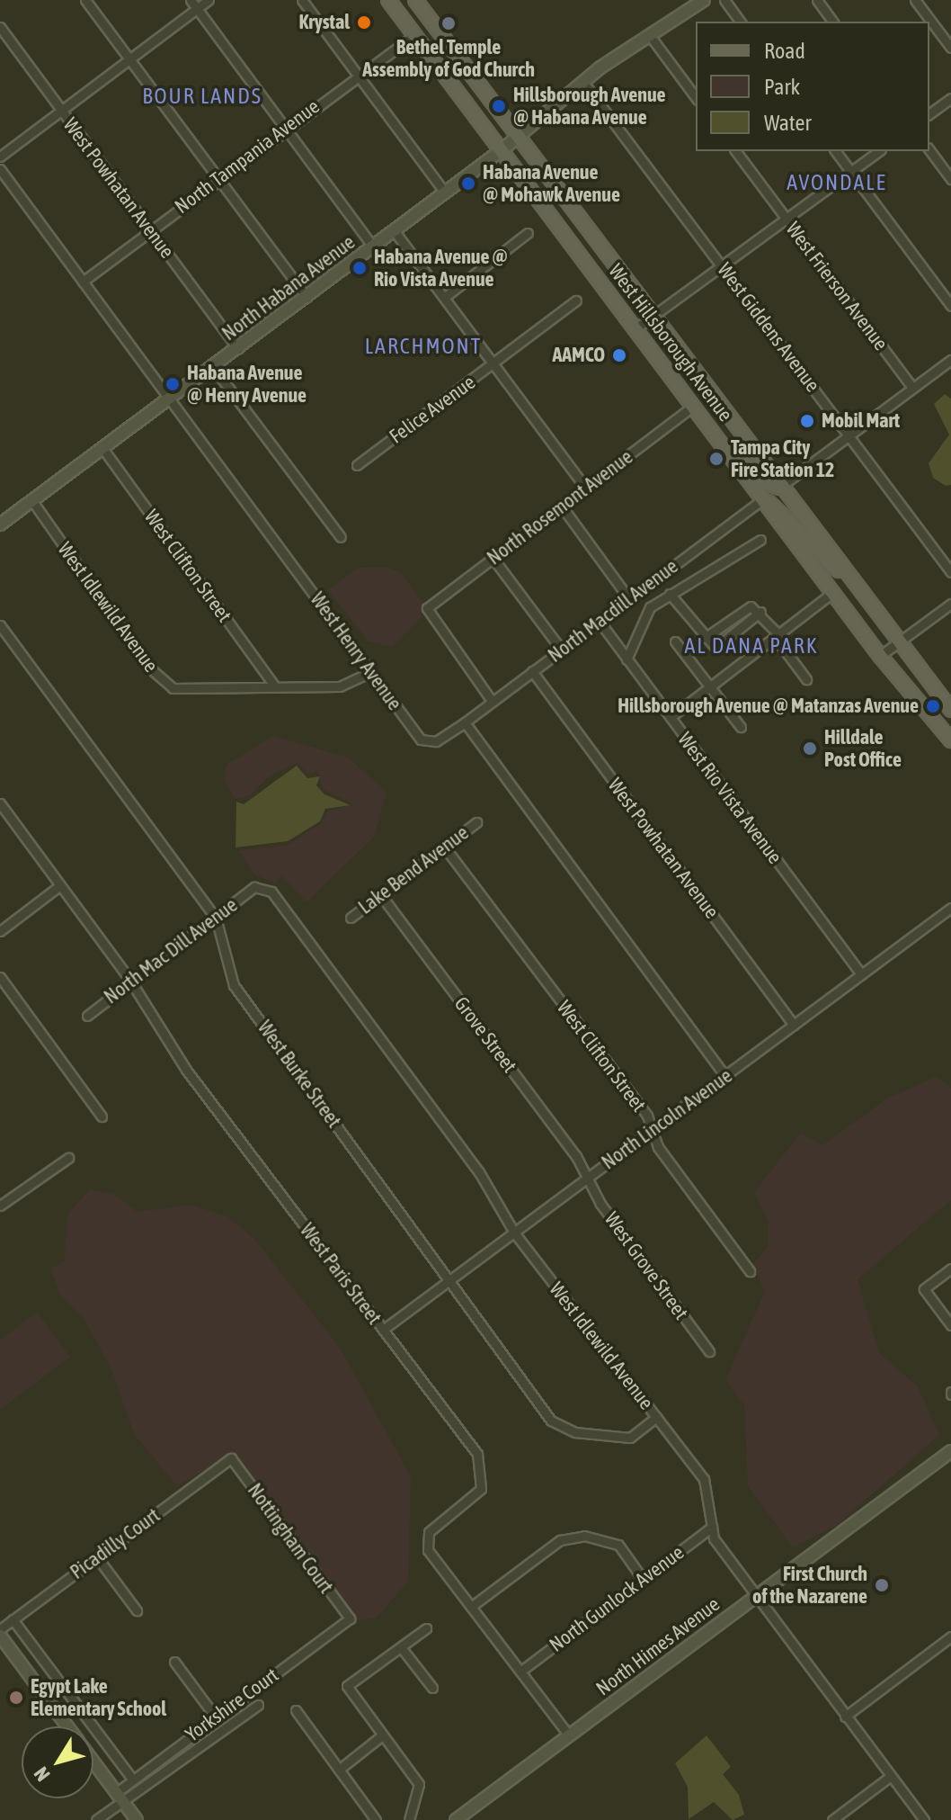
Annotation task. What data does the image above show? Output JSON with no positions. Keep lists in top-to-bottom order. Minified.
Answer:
{"streets":{"main road":["West Hillsborough Avenue"],"street":["North Tampania Avenue","West Powhatan Avenue","West Frierson Avenue","North Habana Avenue","West Giddens Avenue","Felice Avenue","North Rosemont Avenue","West Clifton Street","West Idlewild Avenue","North Macdill Avenue","West Henry Avenue","West Rio Vista Avenue","Lake Bend Avenue","North Mac Dill Avenue","Grove Street","West Burke Street","North Lincoln Avenue","West Grove Street","West Paris Street","Nottingham Court","Picadilly Court","North Gunlock Avenue","North Himes Avenue","Yorkshire Court"]},"crossings":[["North Tampania Avenue","West Powhatan Avenue"],["North Tampania Avenue","West Hillsborough Avenue"],["North Tampania Avenue","West Henry Avenue"],["West Powhatan Avenue","North Habana Avenue"],["West Powhatan Avenue","North Macdill Avenue"],["West Powhatan Avenue","North Lincoln Avenue"],["North Habana Avenue","West Giddens Avenue"],["North Habana Avenue","West Hillsborough Avenue"],["North Habana Avenue","West Clifton Street"],["North Habana Avenue","West Idlewild Avenue"],["North Habana Avenue","West Henry Avenue"],["West Hillsborough Avenue","North Rosemont Avenue"],["West Hillsborough Avenue","North Macdill Avenue"],["North Rosemont Avenue","North Macdill Avenue"],["West Clifton Street","West Idlewild Avenue"],["West Clifton Street","Lake Bend Avenue"],["West Clifton Street","North Lincoln Avenue"],["West Idlewild Avenue","North Mac Dill Avenue"],["West Idlewild Avenue","West Burke Street"],["West Idlewild Avenue","North Lincoln Avenue"],["West Idlewild Avenue","North Gunlock Avenue"],["West Idlewild Avenue","North Himes Avenue"],["North Macdill Avenue","West Henry Avenue"],["North Macdill Avenue","West Rio Vista Avenue"],["West Rio Vista Avenue","North Lincoln Avenue"],["Lake Bend Avenue","Grove Street"],["North Mac Dill Avenue","West Burke Street"],["North Mac Dill Avenue","West Paris Street"],["Grove Street","North Lincoln Avenue"],["Grove Street","West Grove Street"],["West Burke Street","North Lincoln Avenue"],["North Lincoln Avenue","West Grove Street"],["North Lincoln Avenue","West Paris Street"],["West Paris Street","North Gunlock Avenue"],["West Paris Street","North Himes Avenue"],["Nottingham Court","Picadilly Court"],["Nottingham Court","Yorkshire Court"]],"districts":["BOUR LANDS","AVONDALE","LARCHMONT","AL DANA PARK"],"places":["Krystal","Bethel Temple Assembly of God Church","Hillsborough Avenue @ Habana Avenue","Habana Avenue @ Mohawk Avenue","Habana Avenue @ Rio Vista Avenue","AAMCO","Habana Avenue @ Henry Avenue","Mobil Mart","Tampa City Fire Station 12","Hillsborough Avenue @ Matanzas Avenue","Hilldale Post Office","First Church of the Nazarene","Egypt Lake Elementary School"],"legend":["Road","Park","Water"],"north":"bottom left"}
